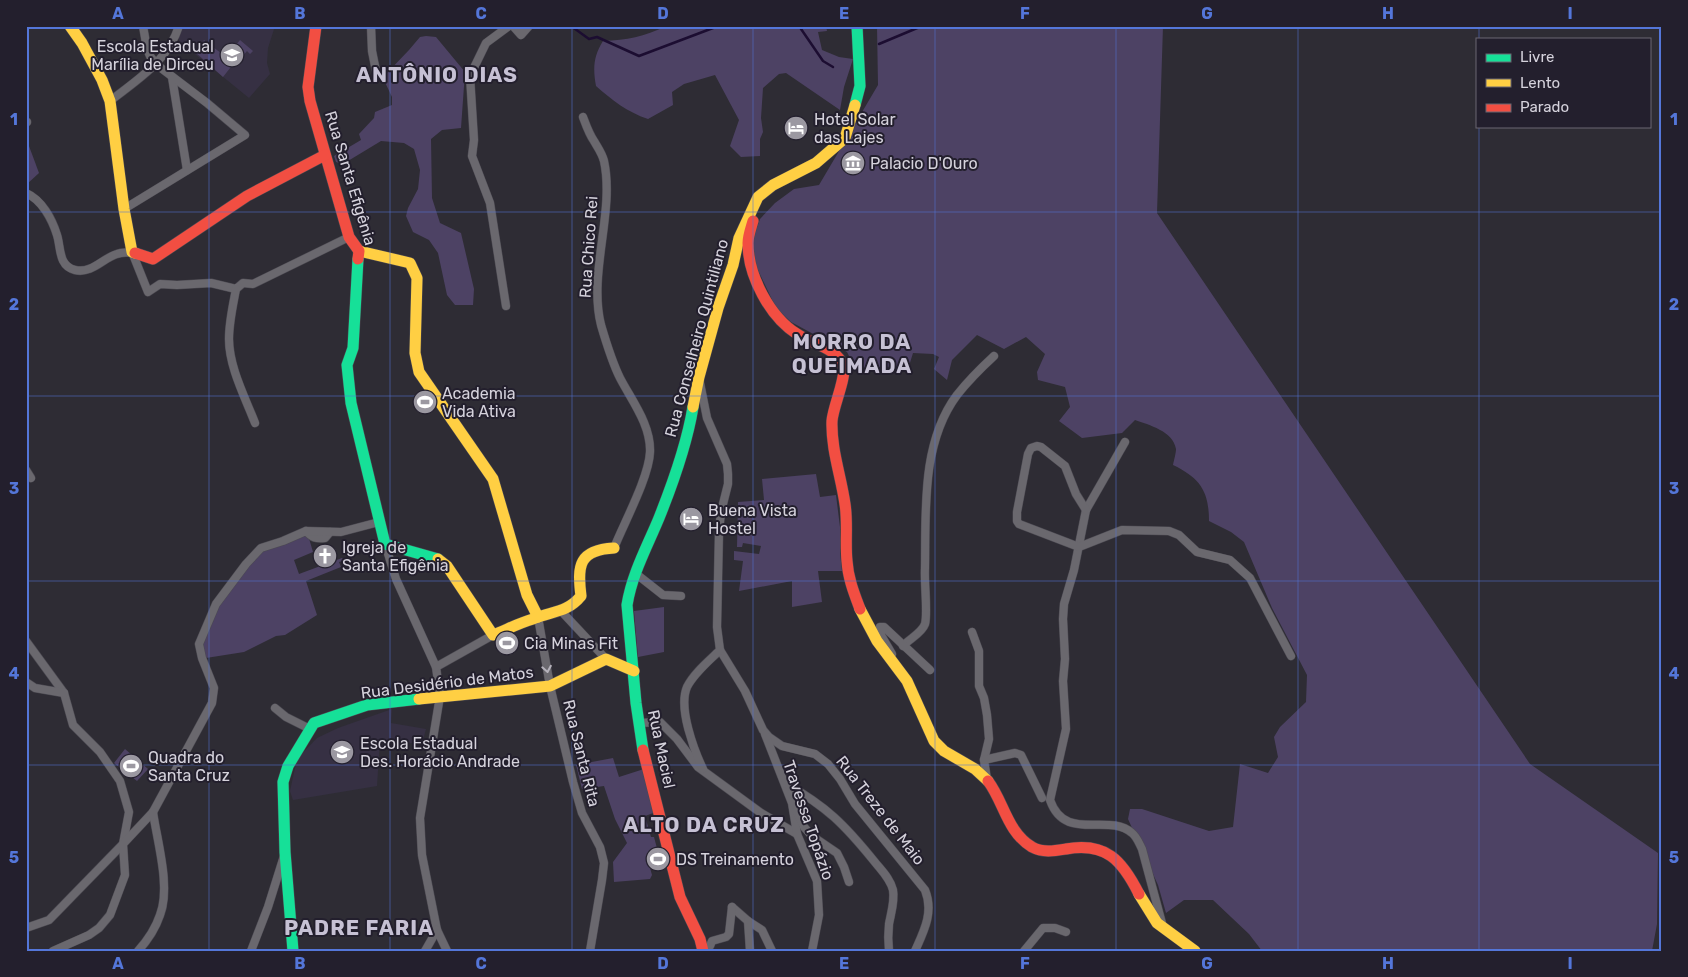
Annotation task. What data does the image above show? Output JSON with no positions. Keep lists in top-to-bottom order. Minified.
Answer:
{"streets":{"street":["Rua Santa Efigênia","Rua Chico Rei","Rua Conselheiro Quintiliano","Rua Desidério de Matos","Rua Maciel","Rua Santa Rita","Rua Treze de Maio","Travessa Topázio"]},"crossings":[["Rua Conselheiro Quintiliano","Rua Maciel"],["Rua Conselheiro Quintiliano","Rua Treze de Maio"],["Rua Desidério de Matos","Rua Santa Rita"],["Rua Treze de Maio","Travessa Topázio"]],"districts":["ANTÔNIO DIAS","MORRO DA QUEIMADA","ALTO DA CRUZ","PADRE FARIA"],"places":{"school or university":["Escola Estadual Marília de Dirceu","Escola Estadual Des. Horácio Andrade"],"hotel":["Hotel Solar das Lajes","Buena Vista Hostel"],"museum":["Palacio D'Ouro"],"sports":["Academia Vida Ativa","Cia Minas Fit","Quadra do Santa Cruz","DS Treinamento"],"church":["Igreja de Santa Efigênia"]},"legend":["Livre","Lento","Parado"],"grid":{"columns":["A","B","C","D","E","F","G","H","I"],"rows":["1","2","3","4","5"]}}
